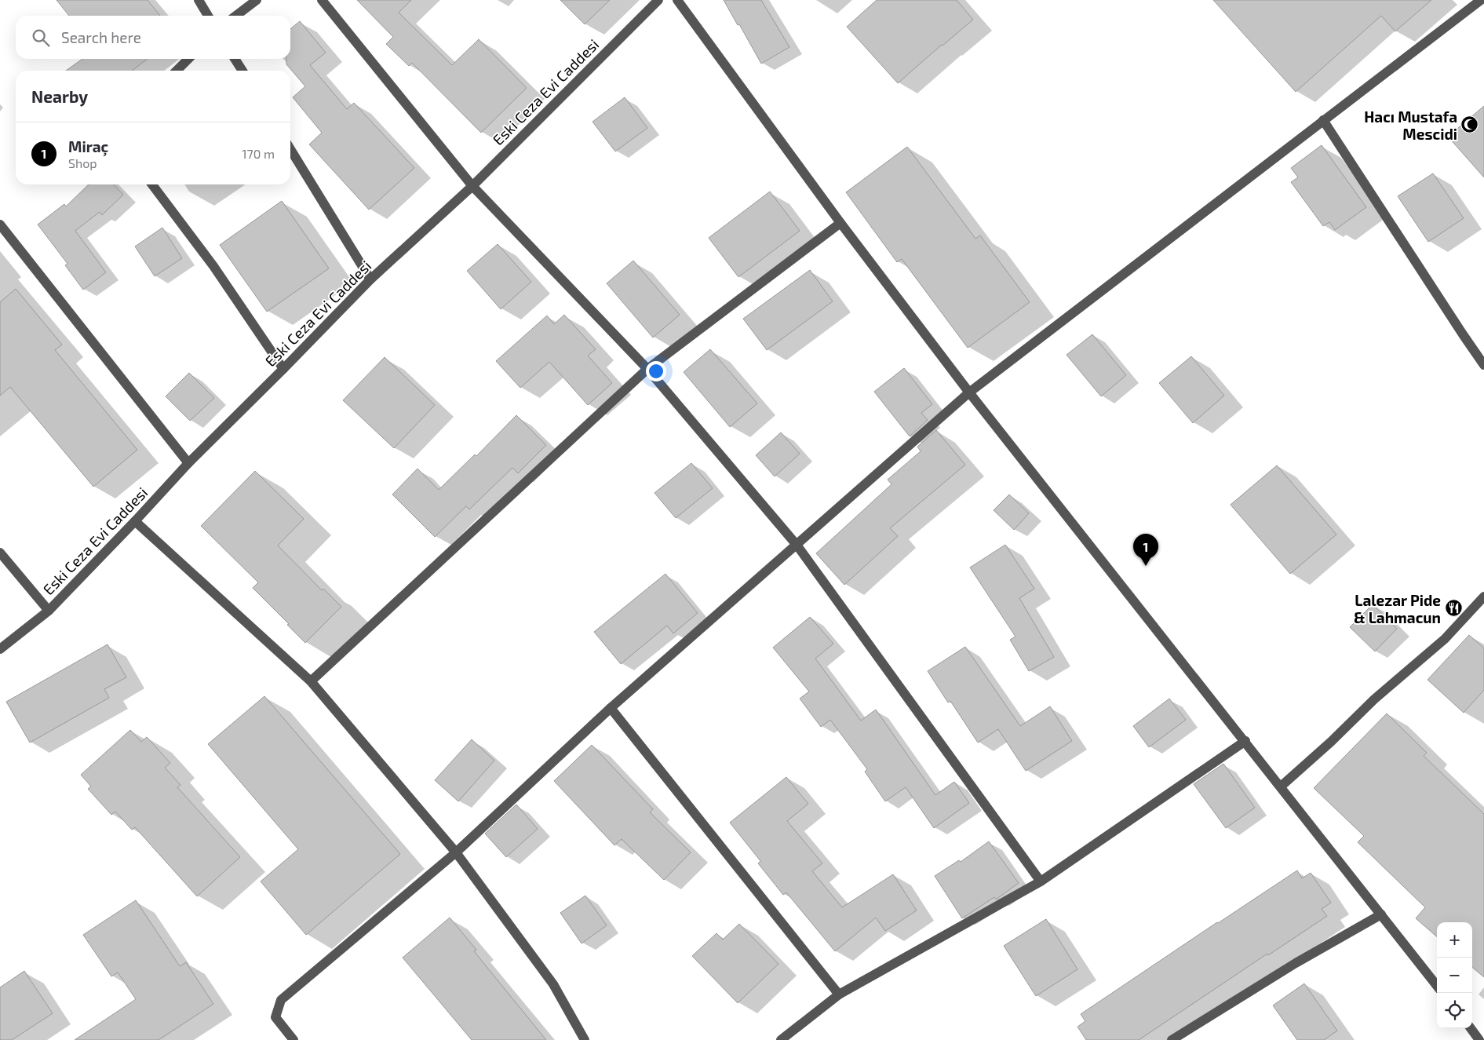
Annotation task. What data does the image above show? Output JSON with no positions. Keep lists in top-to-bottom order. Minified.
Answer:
{"streets":{"street":["Eski Ceza Evi Caddesi"]},"places":{"mosque":["Hacı Mustafa Mescidi"],"restaurant":["Lalezar Pide & Lahmacun"]},"page":{"search":"Search here","heading":"Nearby","list":[{"mark":"1","name":"Miraç","note":"Shop","value":"170 m"}],"pins":"1","map_buttons":["+","−"]}}
